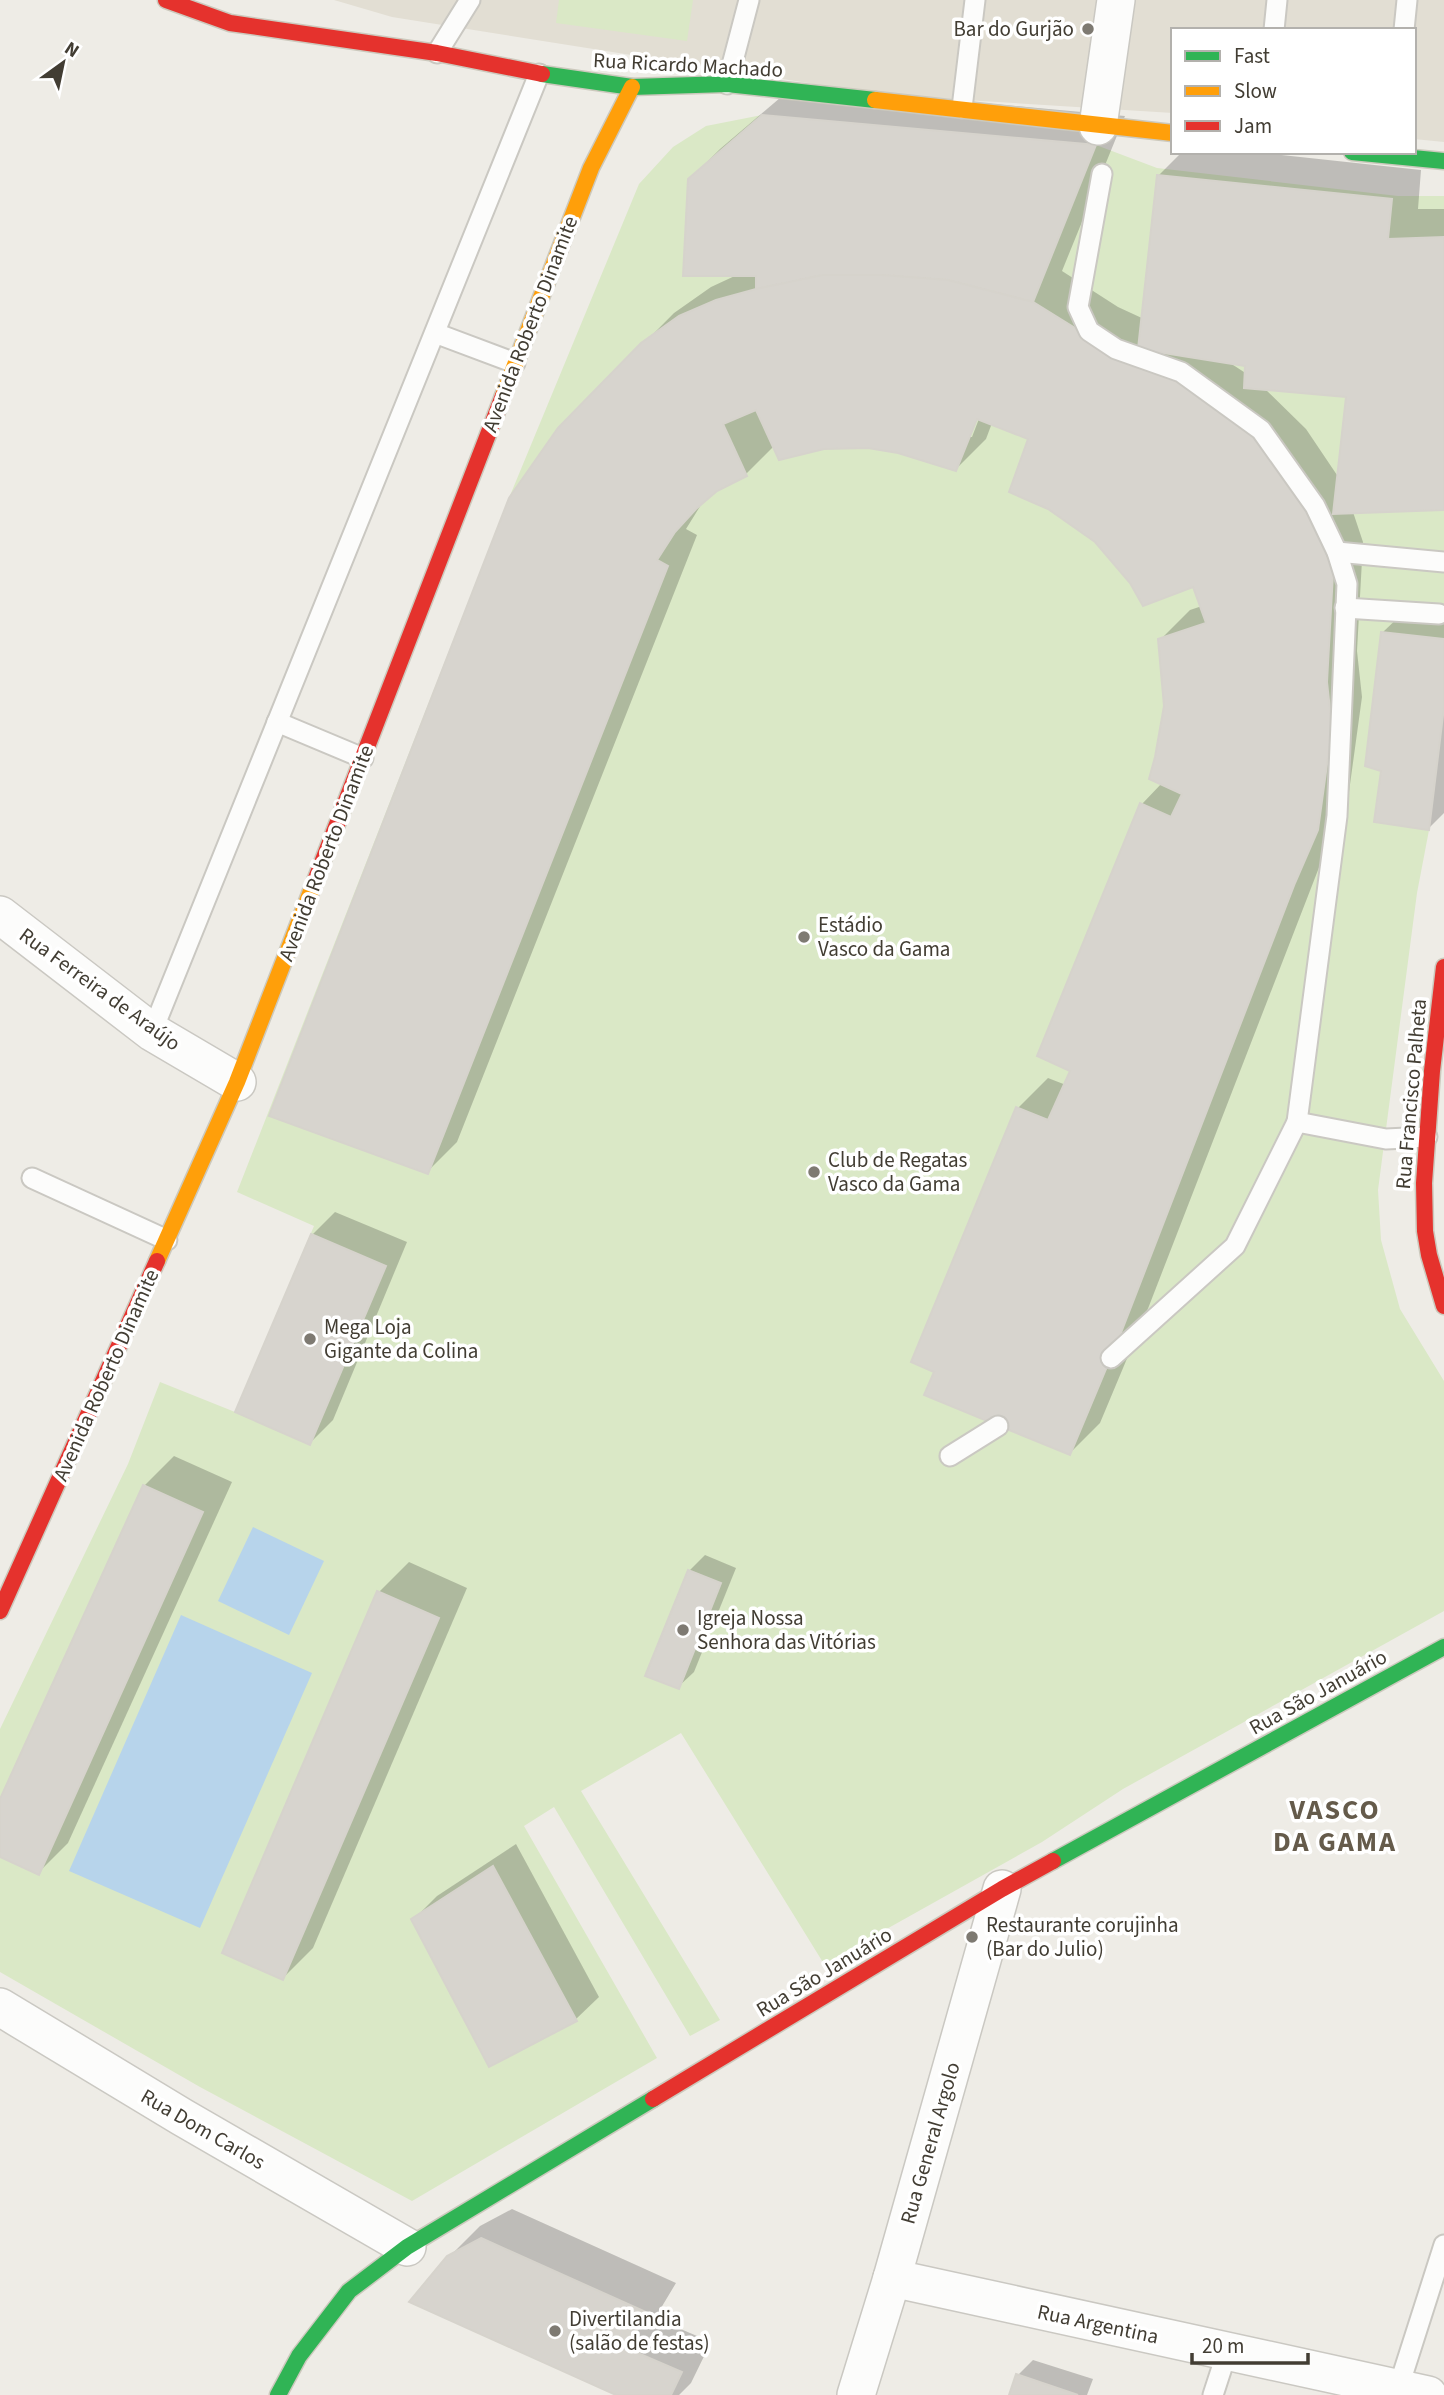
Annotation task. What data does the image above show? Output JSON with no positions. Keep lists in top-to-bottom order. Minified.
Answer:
{"streets":{"street":["Rua Ricardo Machado","Avenida Roberto Dinamite","Rua Ferreira de Araújo","Rua Francisco Palheta","Rua São Januário","Rua Dom Carlos","Rua General Argolo","Rua Argentina"]},"crossings":[["Rua Ricardo Machado","Avenida Roberto Dinamite"],["Avenida Roberto Dinamite","Rua Ferreira de Araújo"],["Rua São Januário","Rua Dom Carlos"],["Rua São Januário","Rua General Argolo"],["Rua General Argolo","Rua Argentina"]],"districts":["VASCO DA GAMA"],"places":["Bar do Gurjão","Estádio Vasco da Gama","Club de Regatas Vasco da Gama","Mega Loja Gigante da Colina","Igreja Nossa Senhora das Vitórias","Restaurante corujinha (Bar do Julio)","Divertilandia (salão de festas)"],"legend":["Fast","Slow","Jam"],"scale_bar":"20 m","north":"top right"}
